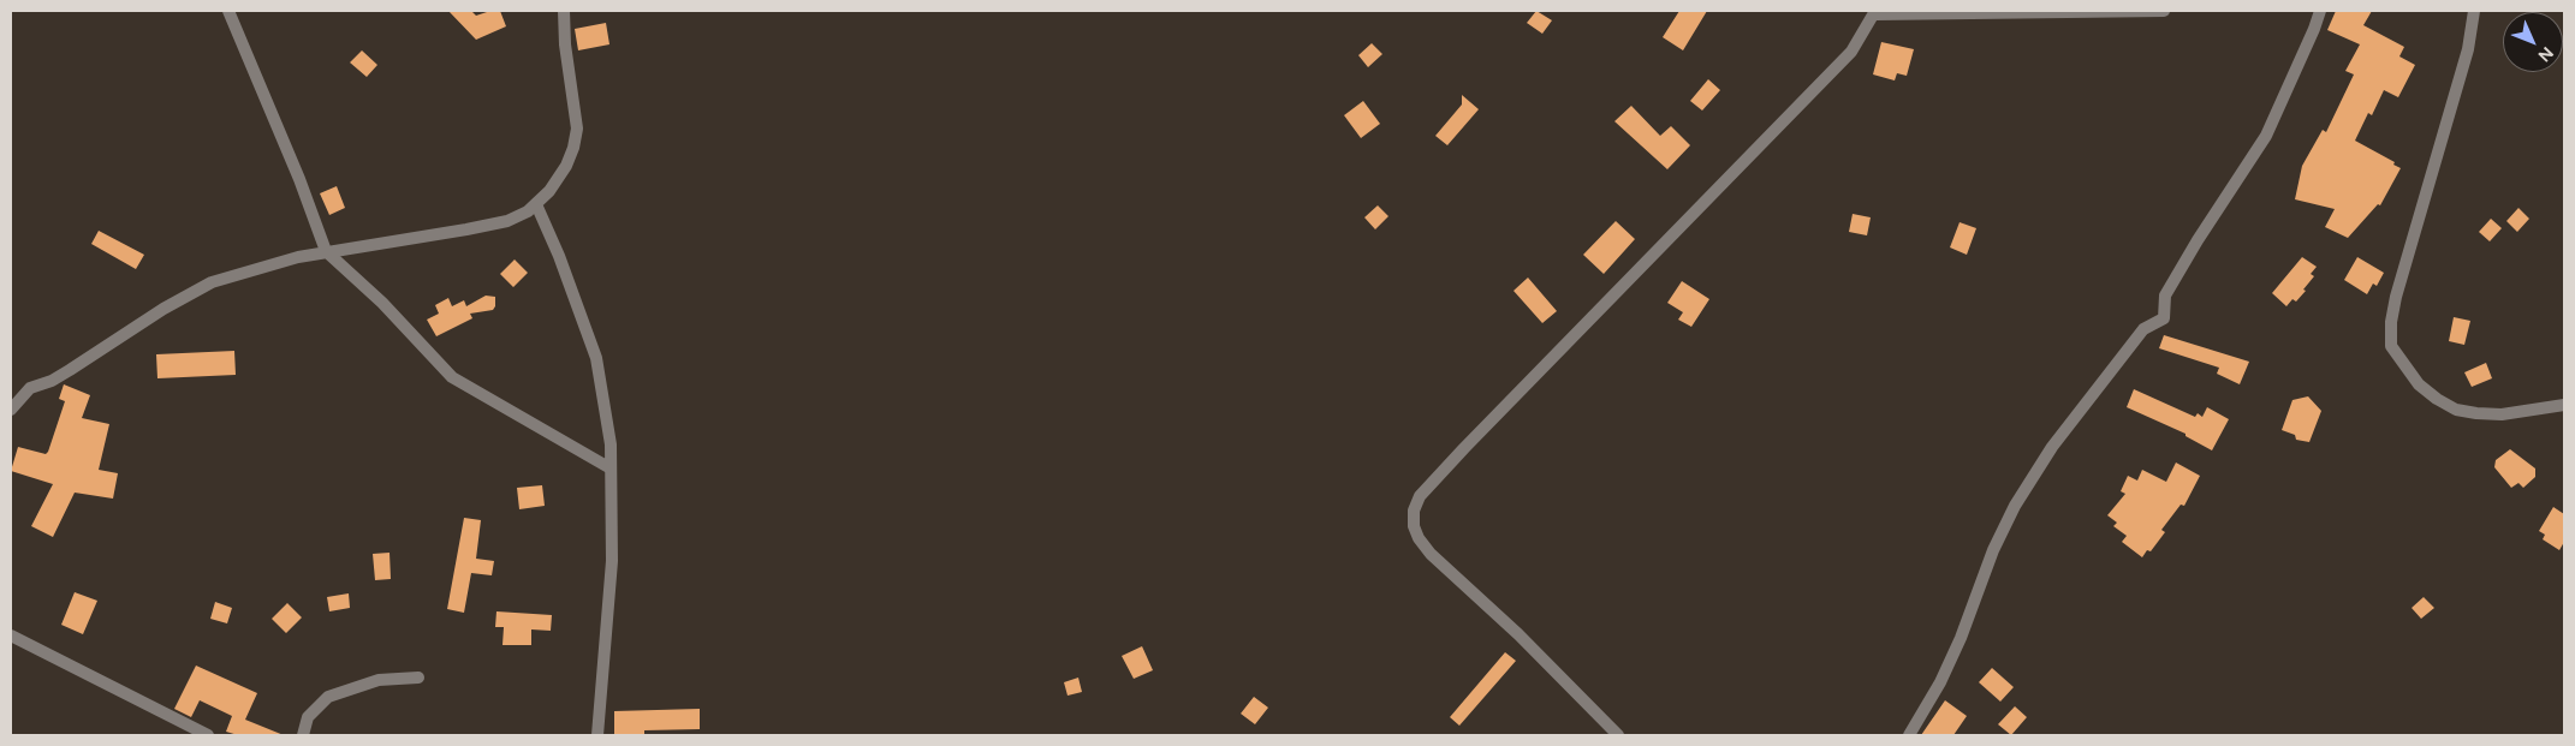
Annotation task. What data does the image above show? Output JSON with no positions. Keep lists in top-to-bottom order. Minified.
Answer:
{"north":"bottom right"}
